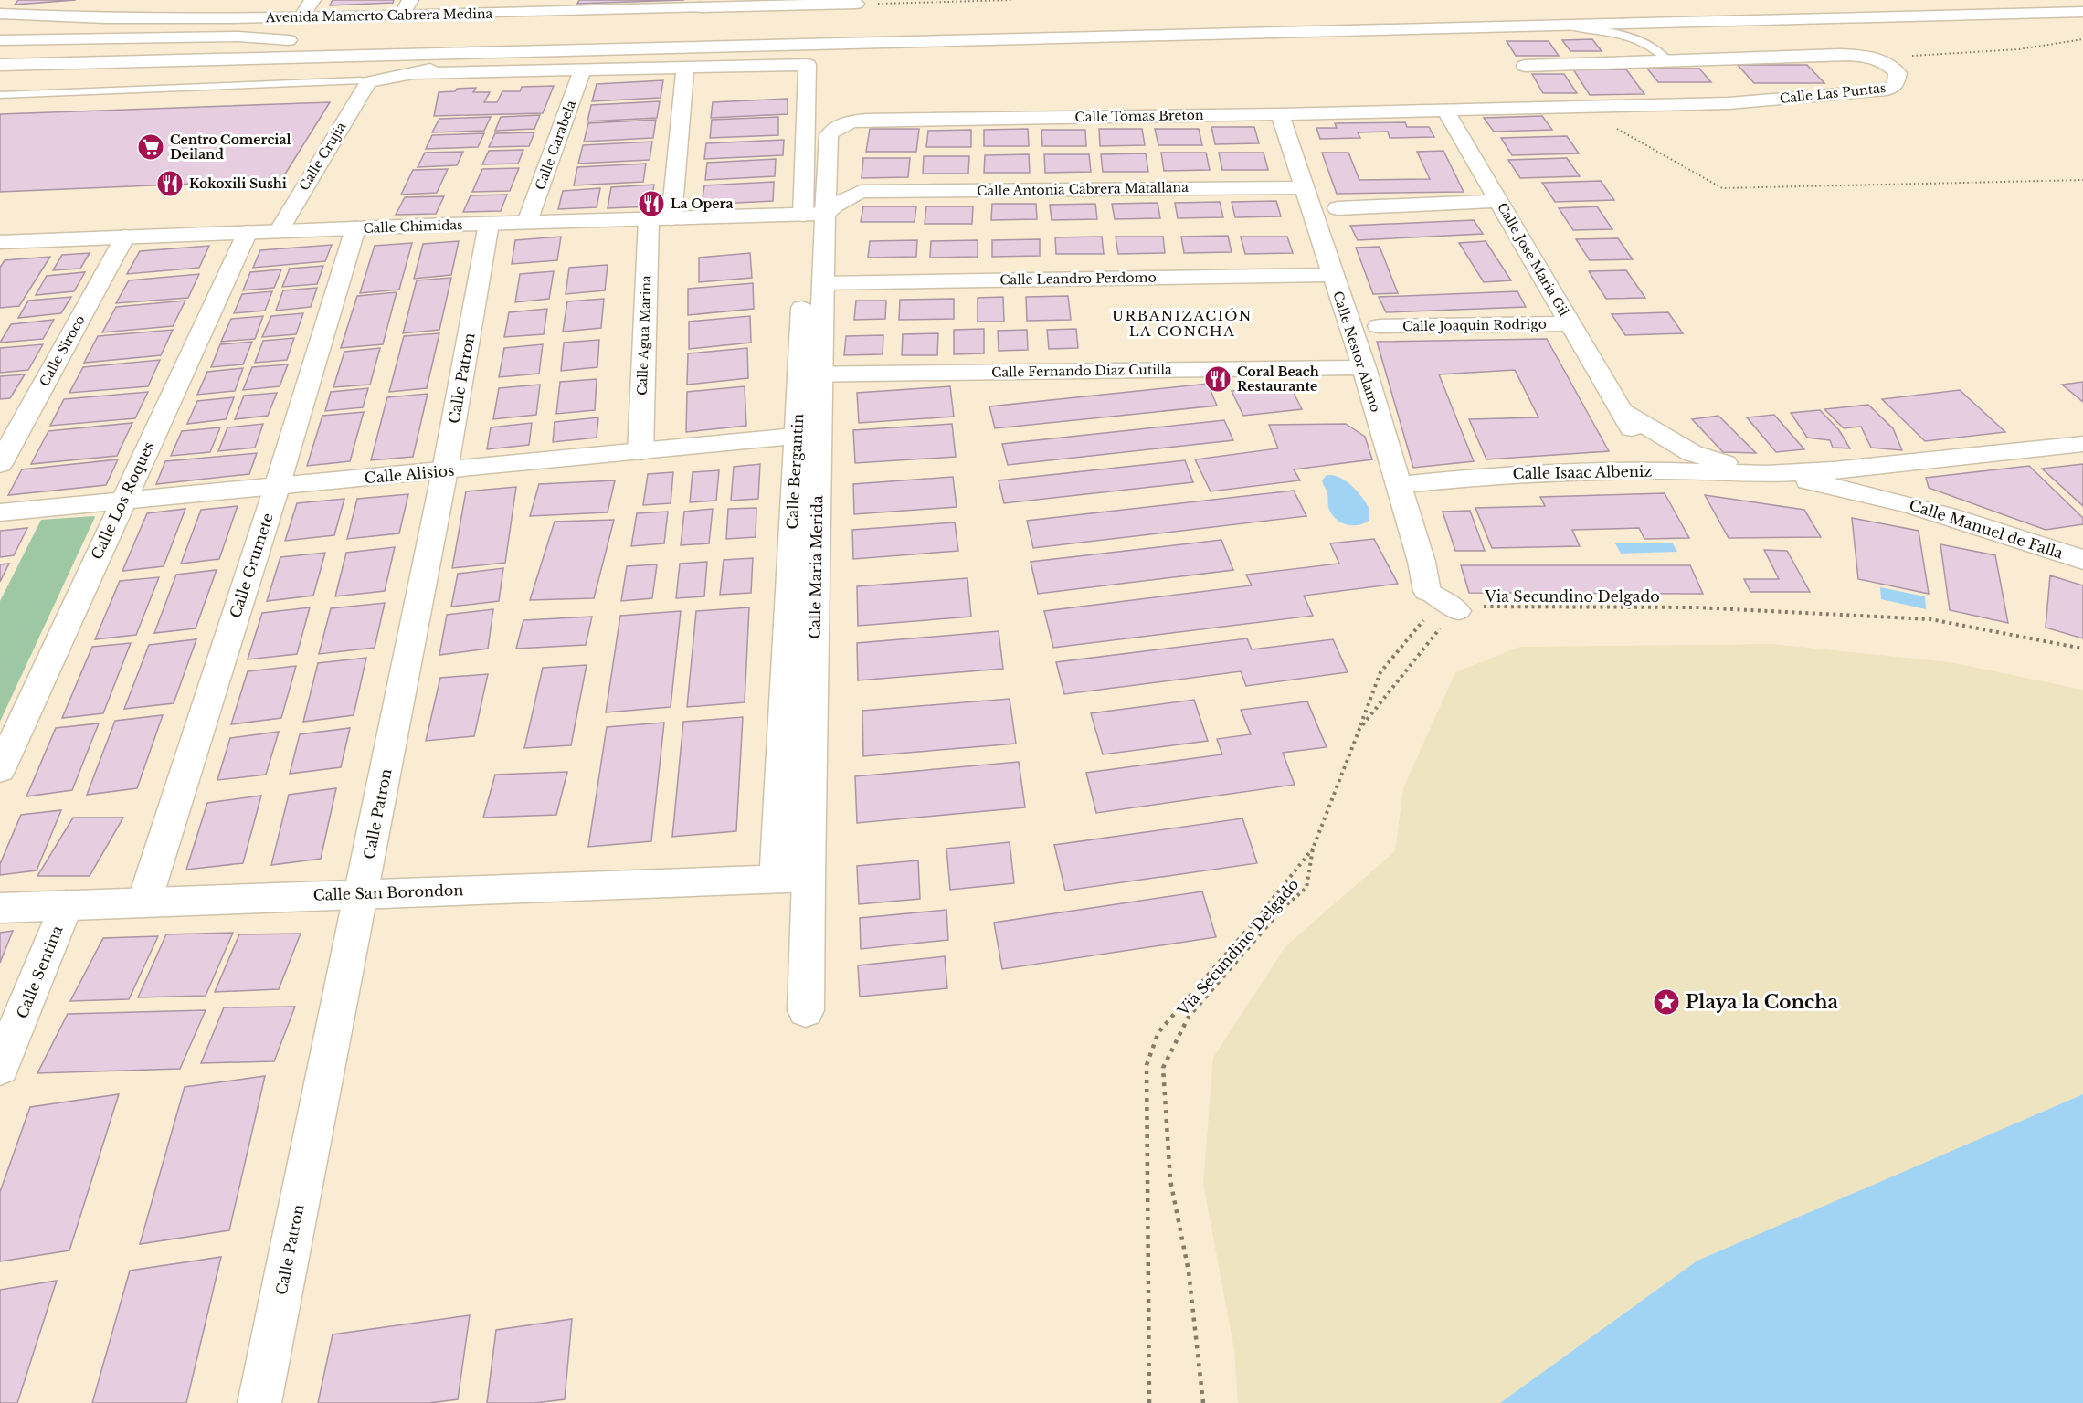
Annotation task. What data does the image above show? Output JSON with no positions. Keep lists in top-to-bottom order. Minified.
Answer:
{"streets":{"main road":["Avenida Mamerto Cabrera Medina","Calle Las Puntas","Calle Tomas Breton","Calle Carabela","Calle Crujia","Calle Antonia Cabrera Matallana","Calle Chimidas","Calle Jose Maria Gil","Calle Leandro Perdomo","Calle Joaquin Rodrigo","Calle Agua Marina","Calle Siroco","Calle Nestor Alamo","Calle Fernando Diaz Cutilla","Calle Patron","Calle Bergantin","Calle Isaac Albeniz","Calle Alisios","Calle Los Roques","Calle Manuel de Falla","Calle Grumete","Calle Maria Merida","Calle San Borondon","Calle Sentina"],"path":["Via Secundino Delgado"]},"crossings":[["Calle Las Puntas","Calle Tomas Breton"],["Calle Las Puntas","Calle Jose Maria Gil"],["Calle Tomas Breton","Calle Jose Maria Gil"],["Calle Tomas Breton","Calle Nestor Alamo"],["Calle Carabela","Calle Chimidas"],["Calle Crujia","Calle Chimidas"],["Calle Antonia Cabrera Matallana","Calle Nestor Alamo"],["Calle Chimidas","Calle Agua Marina"],["Calle Chimidas","Calle Siroco"],["Calle Chimidas","Calle Patron"],["Calle Chimidas","Calle Bergantin"],["Calle Chimidas","Calle Los Roques"],["Calle Chimidas","Calle Grumete"],["Calle Jose Maria Gil","Calle Joaquin Rodrigo"],["Calle Jose Maria Gil","Calle Isaac Albeniz"],["Calle Leandro Perdomo","Calle Nestor Alamo"],["Calle Agua Marina","Calle Alisios"],["Calle Nestor Alamo","Calle Fernando Diaz Cutilla"],["Calle Nestor Alamo","Calle Isaac Albeniz"],["Calle Fernando Diaz Cutilla","Calle Bergantin"],["Calle Patron","Calle Alisios"],["Calle Patron","Calle San Borondon"],["Calle Bergantin","Calle Alisios"],["Calle Bergantin","Calle Maria Merida"],["Calle Isaac Albeniz","Calle Manuel de Falla"],["Calle Alisios","Calle Los Roques"],["Calle Alisios","Calle Grumete"],["Calle Grumete","Calle San Borondon"],["Calle Maria Merida","Calle San Borondon"],["Calle San Borondon","Calle Sentina"]],"districts":["URBANIZACIÓN LA CONCHA"],"places":{"supermarket":["Centro Comercial Deiland"],"restaurant":["Kokoxili Sushi","La Opera","Coral Beach Restaurante"],"place":["Playa la Concha"]}}
